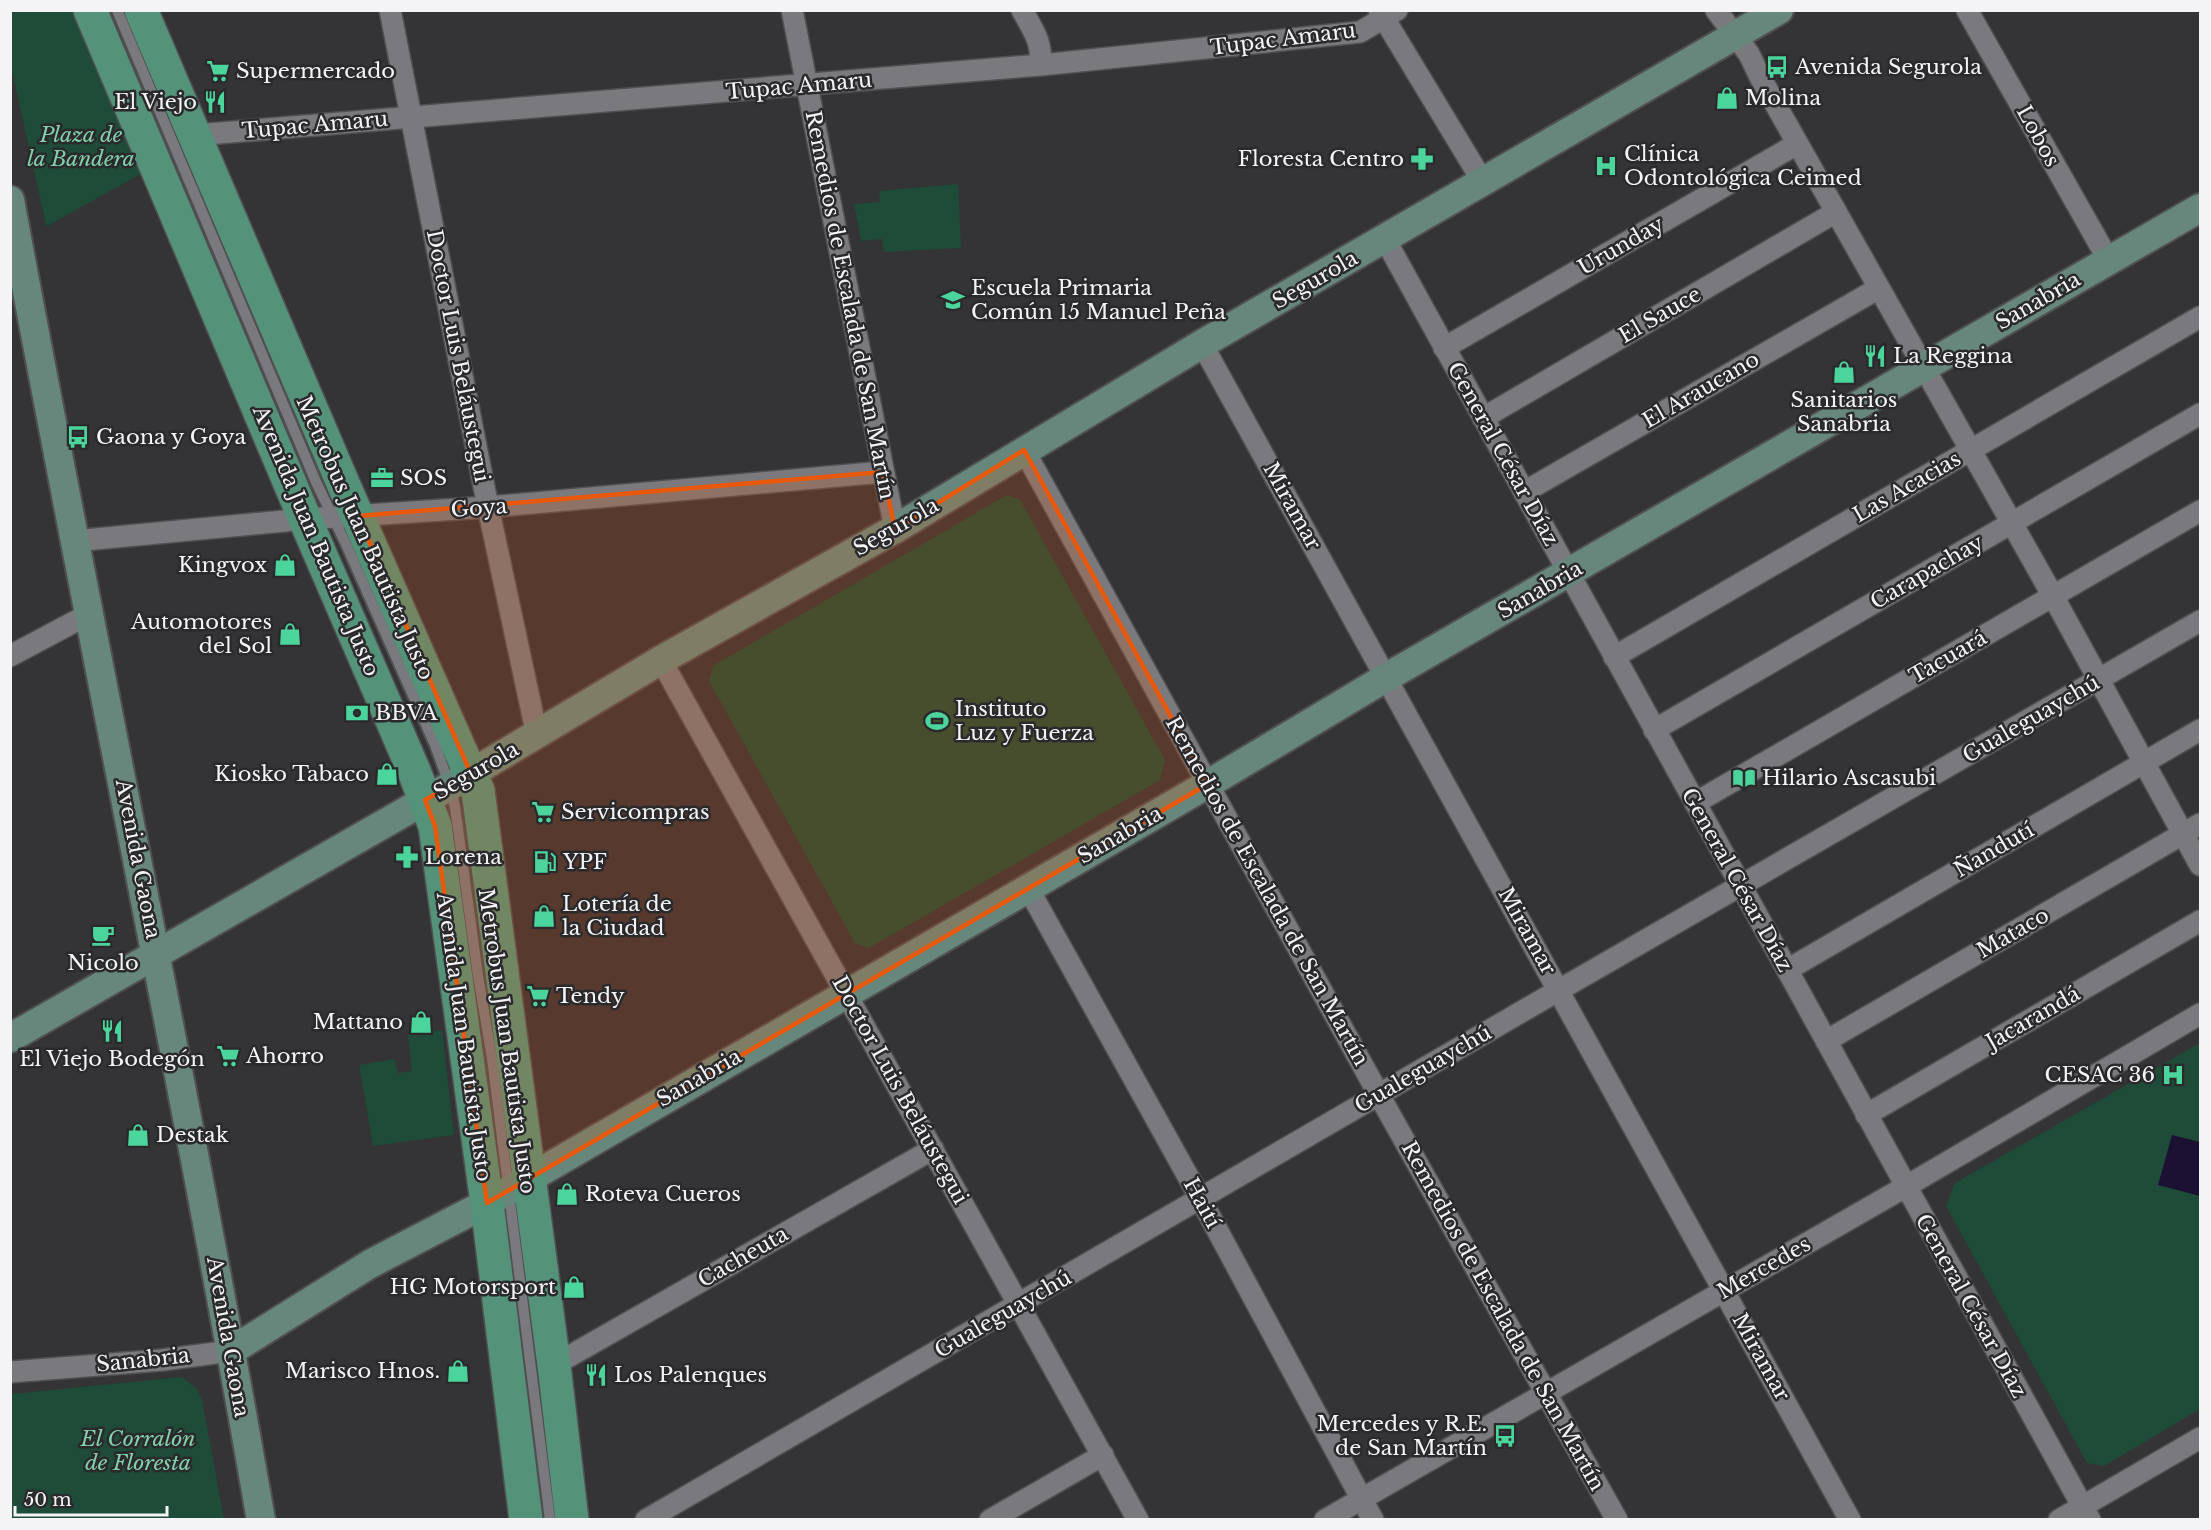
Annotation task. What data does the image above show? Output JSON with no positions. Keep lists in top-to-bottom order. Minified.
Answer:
{"streets":{"main road":["Avenida Juan Bautista Justo"],"street":["Tupac Amaru","Lobos","Urunday","Segurola","Sanabria","Remedios de Escalada de San Martín","El Sauce","Doctor Luis Beláustegui","El Araucano","General César Díaz","Las Acacias","Miramar","Goya","Carapachay","Tacuará","Gualeguaychú","Ñandutí","Avenida Gaona","Mataco","Jacarandá","Haití","Cacheuta","Mercedes"],"lane":["Metrobus Juan Bautista Justo"]},"crossings":[["Tupac Amaru","Remedios de Escalada de San Martín"],["Tupac Amaru","Doctor Luis Beláustegui"],["Tupac Amaru","Avenida Juan Bautista Justo"],["Lobos","Sanabria"],["Urunday","General César Díaz"],["Segurola","Remedios de Escalada de San Martín"],["Segurola","Doctor Luis Beláustegui"],["Segurola","General César Díaz"],["Segurola","Miramar"],["Segurola","Avenida Juan Bautista Justo"],["Segurola","Avenida Gaona"],["Sanabria","Remedios de Escalada de San Martín"],["Sanabria","Doctor Luis Beláustegui"],["Sanabria","General César Díaz"],["Sanabria","Miramar"],["Sanabria","Metrobus Juan Bautista Justo"],["Sanabria","Avenida Juan Bautista Justo"],["Sanabria","Avenida Gaona"],["Sanabria","Haití"],["Remedios de Escalada de San Martín","Goya"],["Remedios de Escalada de San Martín","Gualeguaychú"],["Remedios de Escalada de San Martín","Mercedes"],["El Sauce","General César Díaz"],["Doctor Luis Beláustegui","Goya"],["Doctor Luis Beláustegui","Gualeguaychú"],["Doctor Luis Beláustegui","Cacheuta"],["El Araucano","General César Díaz"],["General César Díaz","Las Acacias"],["General César Díaz","Carapachay"],["General César Díaz","Tacuará"],["General César Díaz","Gualeguaychú"],["General César Díaz","Ñandutí"],["General César Díaz","Mataco"],["General César Díaz","Jacarandá"],["General César Díaz","Mercedes"],["Miramar","Gualeguaychú"],["Miramar","Mercedes"],["Goya","Metrobus Juan Bautista Justo"],["Goya","Avenida Juan Bautista Justo"],["Goya","Avenida Gaona"],["Metrobus Juan Bautista Justo","Avenida Juan Bautista Justo"],["Avenida Juan Bautista Justo","Cacheuta"],["Gualeguaychú","Haití"],["Haití","Mercedes"]],"parks":["Plaza de la Bandera","El Corralón de Floresta"],"places":{"bus stop":["Avenida Segurola","Gaona y Goya","Mercedes y R.E. de San Martín"],"supermarket":["Supermercado","Servicompras","Tendy","Ahorro"],"shop":["Molina","Sanitarios Sanabria","Kingvox","Automotores del Sol","Kiosko Tabaco","Lotería de la Ciudad","Mattano","Destak","Roteva Cueros","HG Motorsport","Marisco Hnos."],"restaurant":["El Viejo","La Reggina","El Viejo Bodegón","Los Palenques"],"pharmacy":["Floresta Centro","Lorena"],"hospital":["Clínica Odontológica Ceimed","CESAC 36"],"school or university":["Escuela Primaria Común 15 Manuel Peña"],"office":["SOS"],"bank":["BBVA"],"sports":["Instituto Luz y Fuerza"],"library":["Hilario Ascasubi"],"fuel station":["YPF"],"cafe":["Nicolo"]},"scale_bar":"50 m"}
